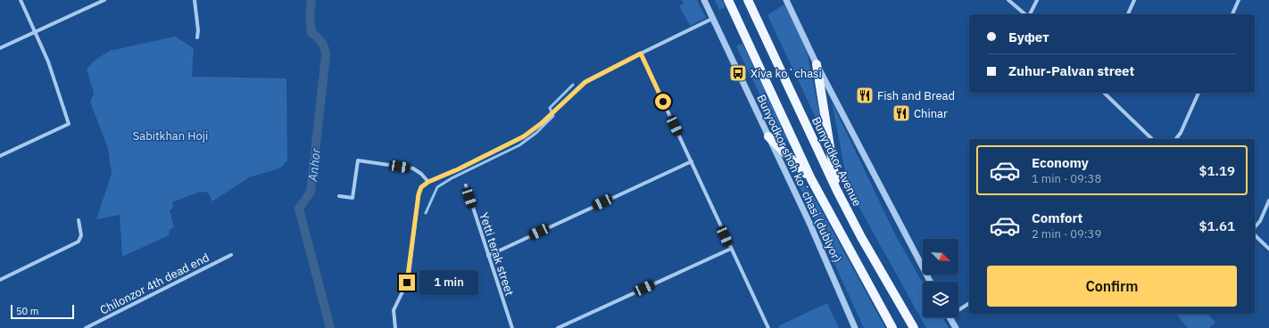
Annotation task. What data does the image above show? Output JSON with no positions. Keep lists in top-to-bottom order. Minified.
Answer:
{"streets":{"main road":["Bunyudkor Avenue"],"street":["Bunyodkor shoh koʻchasi (dublyor)","Yetti terak street","Chilonzor 4th dead end"]},"water":["Anhor"],"parks":["Sabitkhan Hoji"],"places":{"bus stop":["Xiva koʻchasi"],"restaurant":["Fish and Bread","Chinar"]},"scale_bar":"50 m","north":"bottom right","page":{"banner":["Буфет","Zuhur-Palvan street"],"list":[{"name":"Economy","note":"1 min · 09:38","value":"$1.19"},{"name":"Comfort","note":"2 min · 09:39","value":"$1.61"}],"buttons":"Confirm","bubble":"1 min","scale":"50 m"}}
